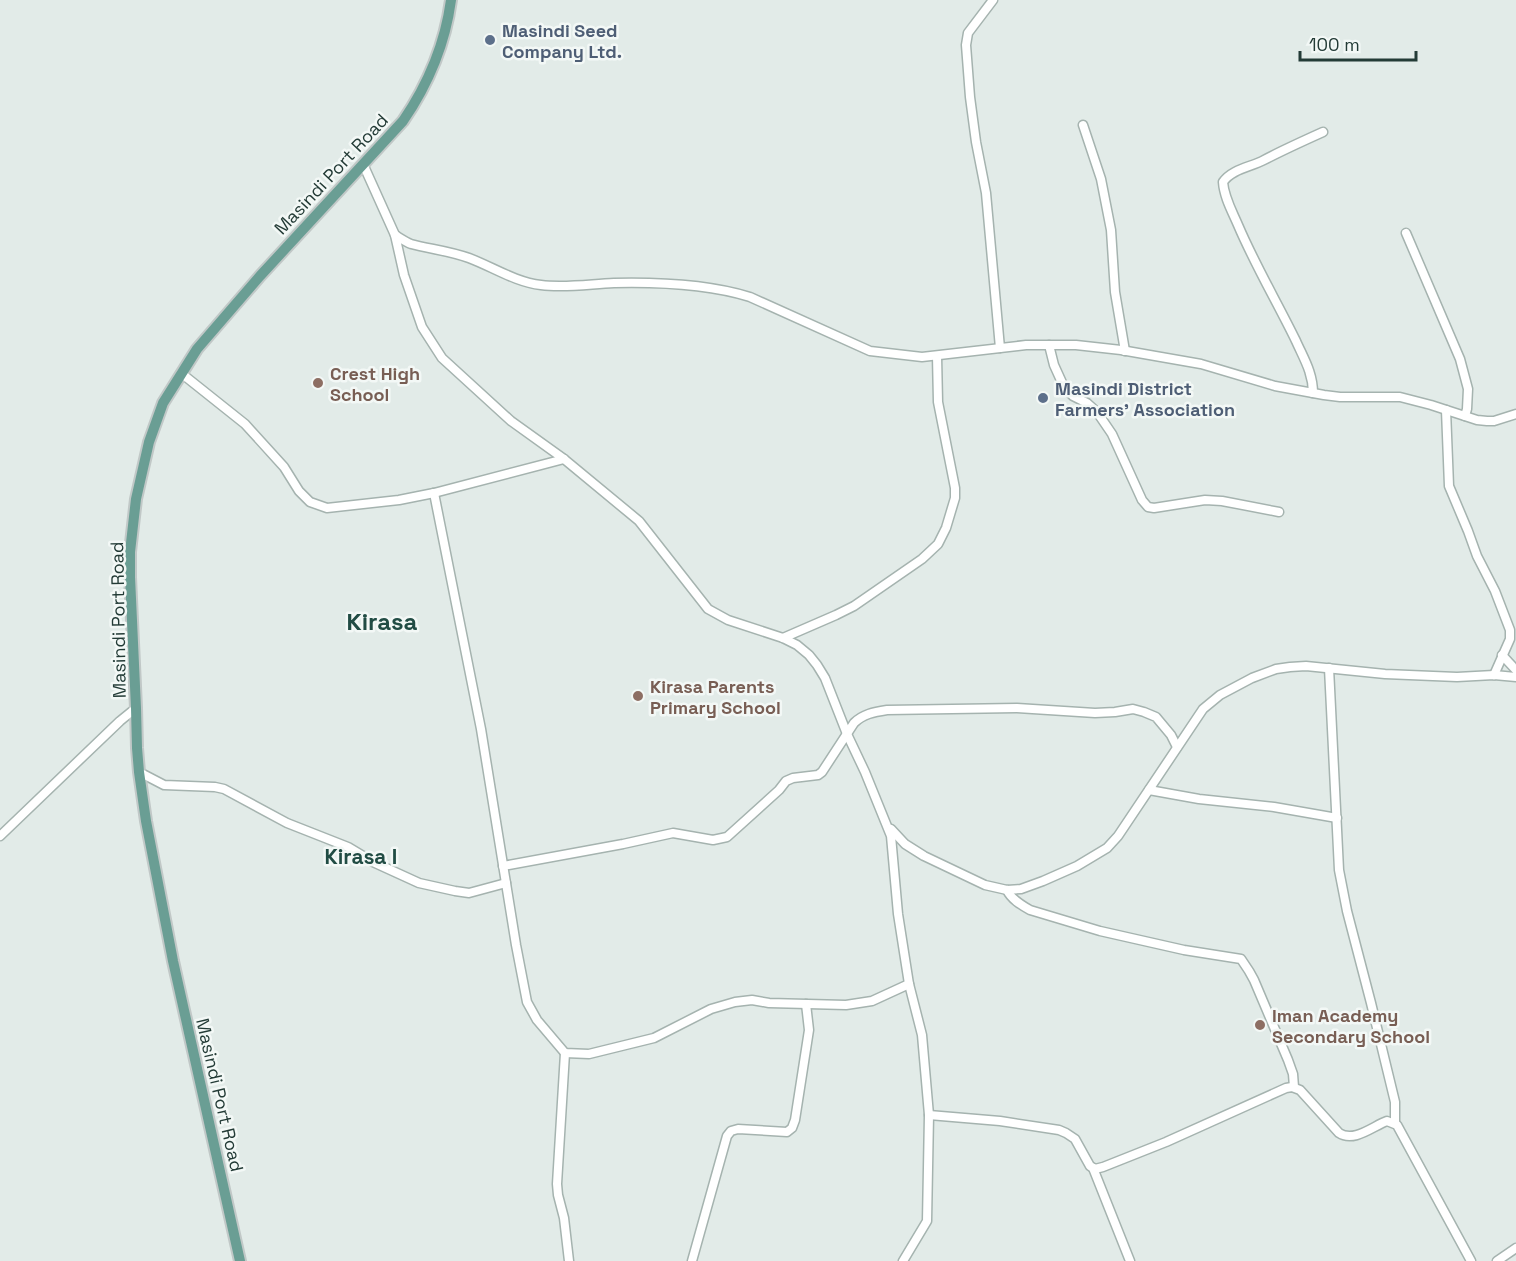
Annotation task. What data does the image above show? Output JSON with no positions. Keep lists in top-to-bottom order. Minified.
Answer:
{"streets":{"main road":["Masindi Port Road"]},"districts":["Kirasa","Kirasa I"],"places":["Masindi Seed Company Ltd.","Crest High School","Masindi District Farmers' Association","Kirasa Parents Primary School","Iman Academy Secondary School"],"scale_bar":"100 m"}
